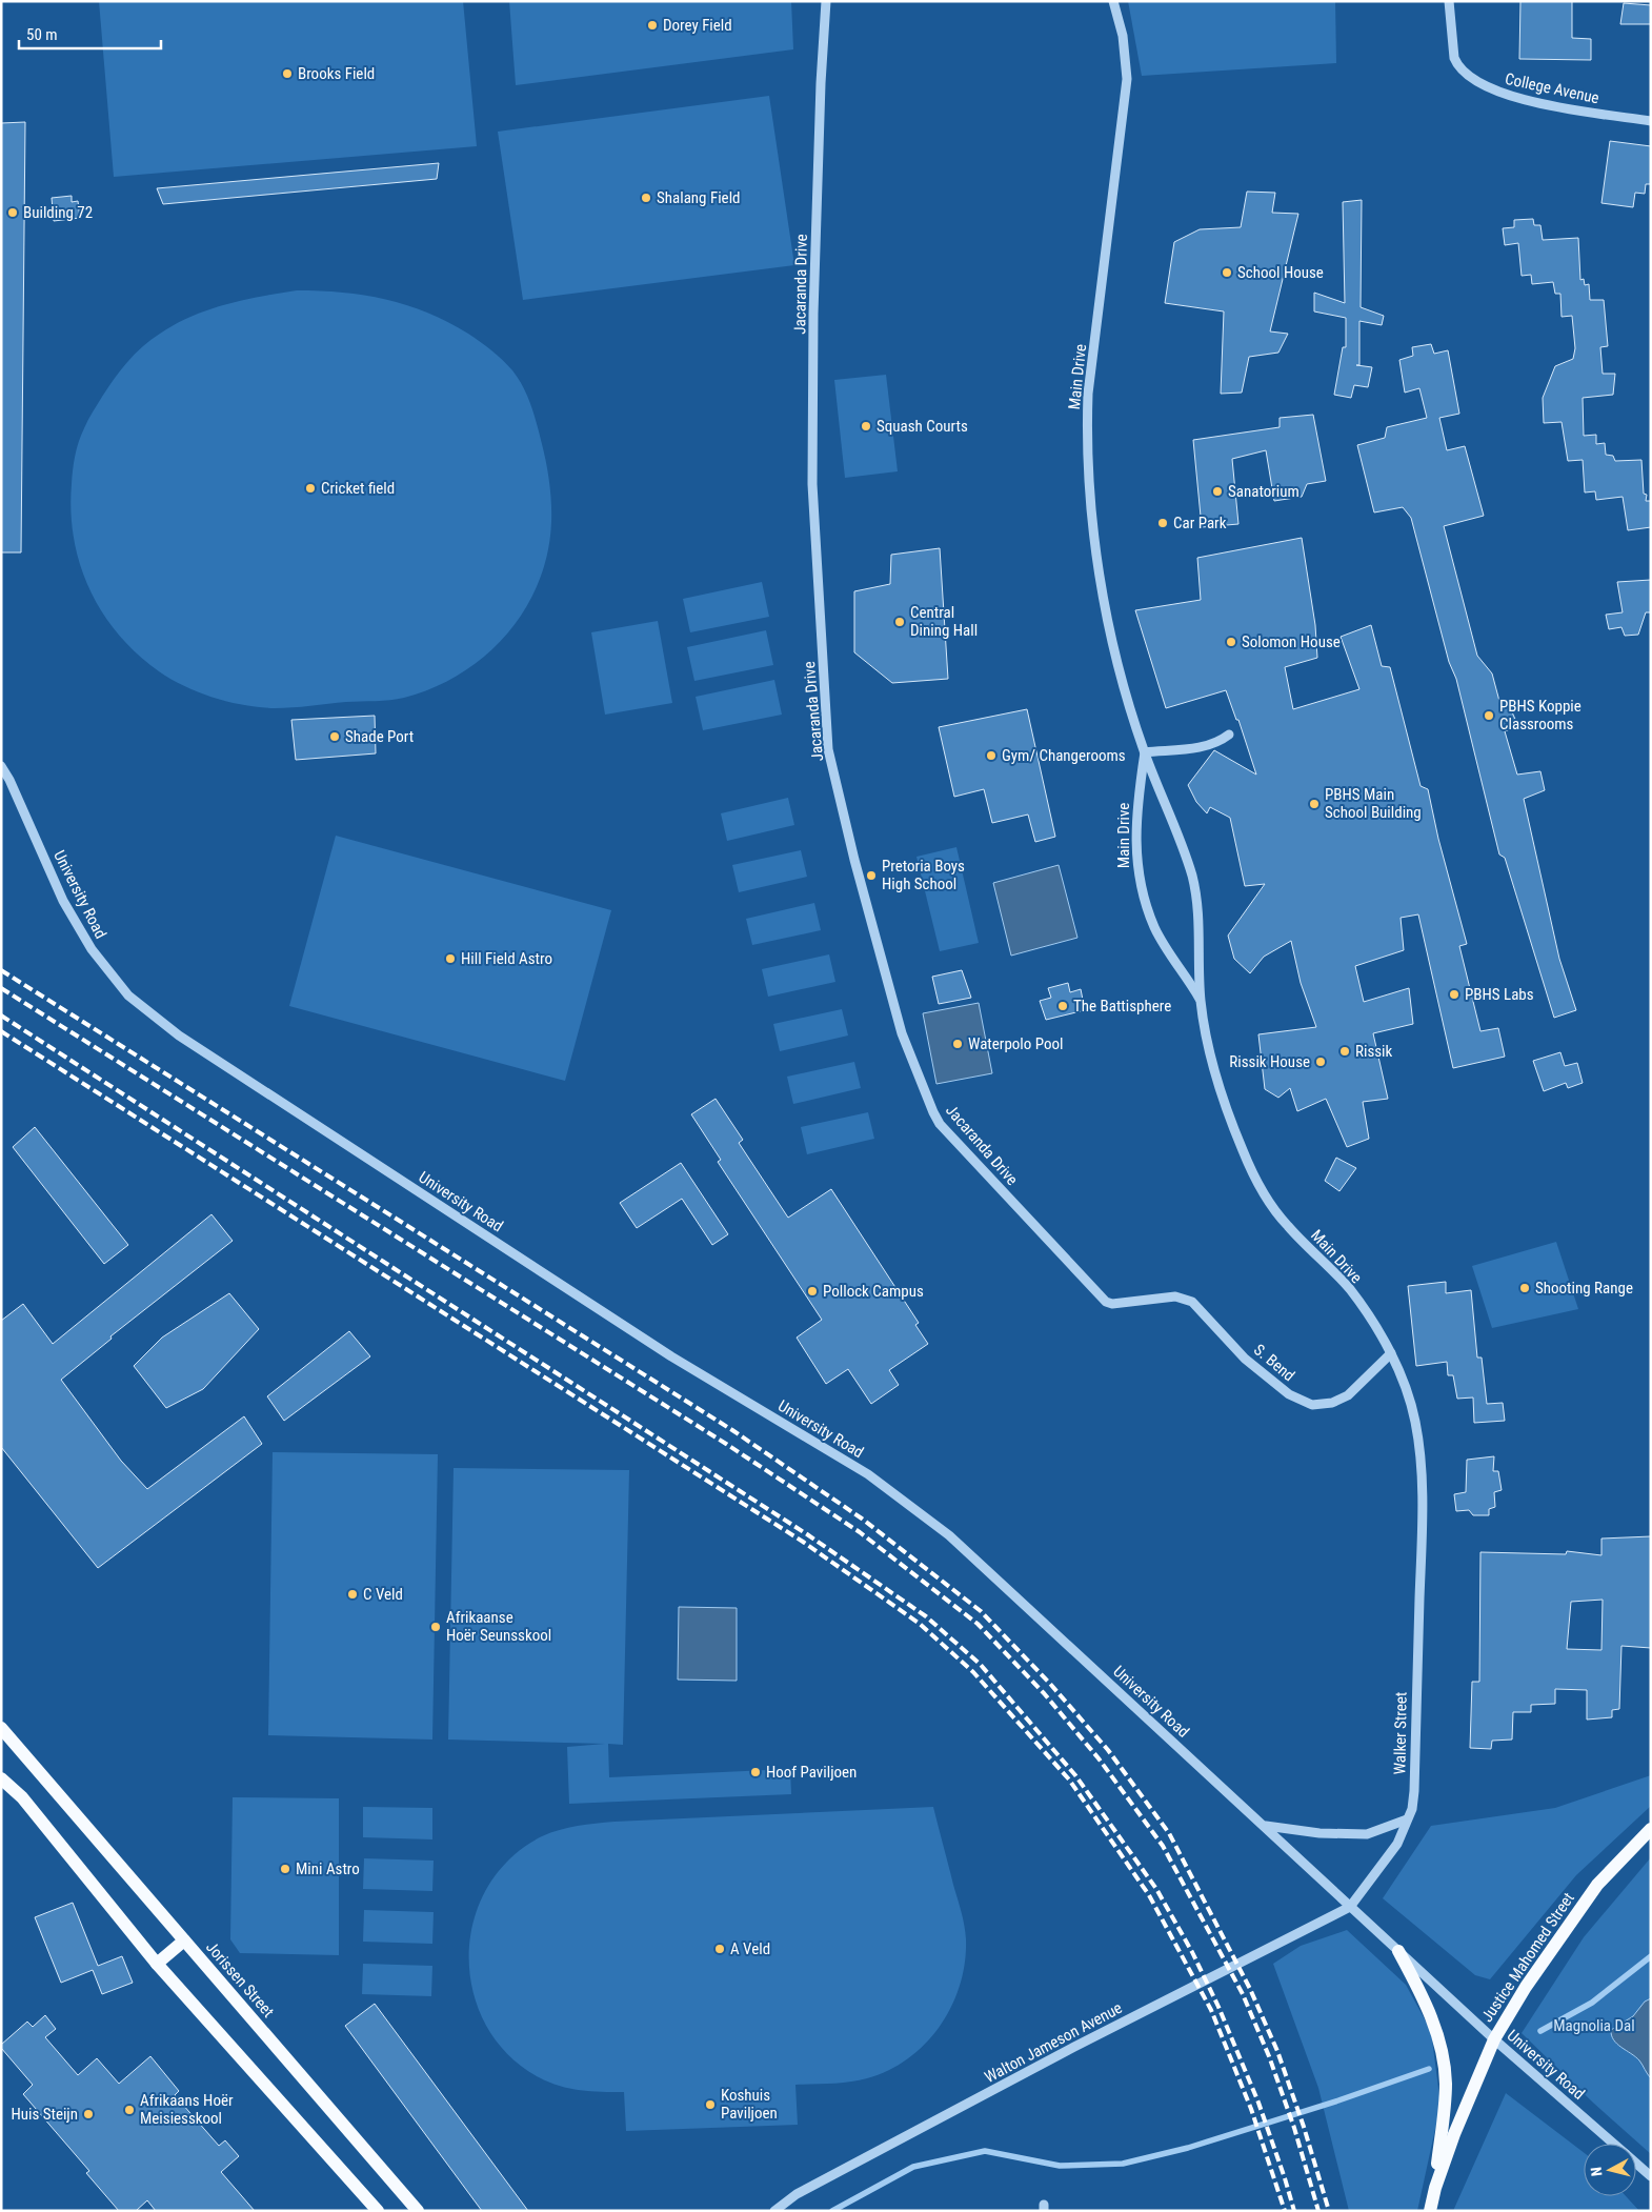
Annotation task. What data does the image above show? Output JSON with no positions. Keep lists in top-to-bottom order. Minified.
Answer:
{"streets":{"main road":["Justice Mahomed Street","Jorissen Street"],"street":["College Avenue","Jacaranda Drive","Main Drive","University Road","S. Bend","Walker Street","Walton Jameson Avenue"]},"crossings":[["Jacaranda Drive","S. Bend"],["Main Drive","S. Bend"],["Main Drive","Walker Street"],["University Road","Walker Street"],["University Road","Justice Mahomed Street"],["University Road","Walton Jameson Avenue"],["Walker Street","Walton Jameson Avenue"]],"parks":["Magnolia Dal"],"places":["Dorey Field","Brooks Field","Shalang Field","Building 72","School House","Squash Courts","Cricket field","Sanatorium","Car Park","Central Dining Hall","Solomon House","PBHS Koppie Classrooms","Shade Port","Gym/ Changerooms","PBHS Main School Building","Pretoria Boys High School","Hill Field Astro","PBHS Labs","The Battisphere","Waterpolo Pool","Rissik","Rissik House","Shooting Range","Pollock Campus","C Veld","Afrikaanse Hoër Seunsskool","Hoof Paviljoen","Mini Astro","A Veld","Koshuis Paviljoen","Afrikaans Hoër Meisiesskool","Huis Steijn"],"scale_bar":"50 m","north":"left"}
